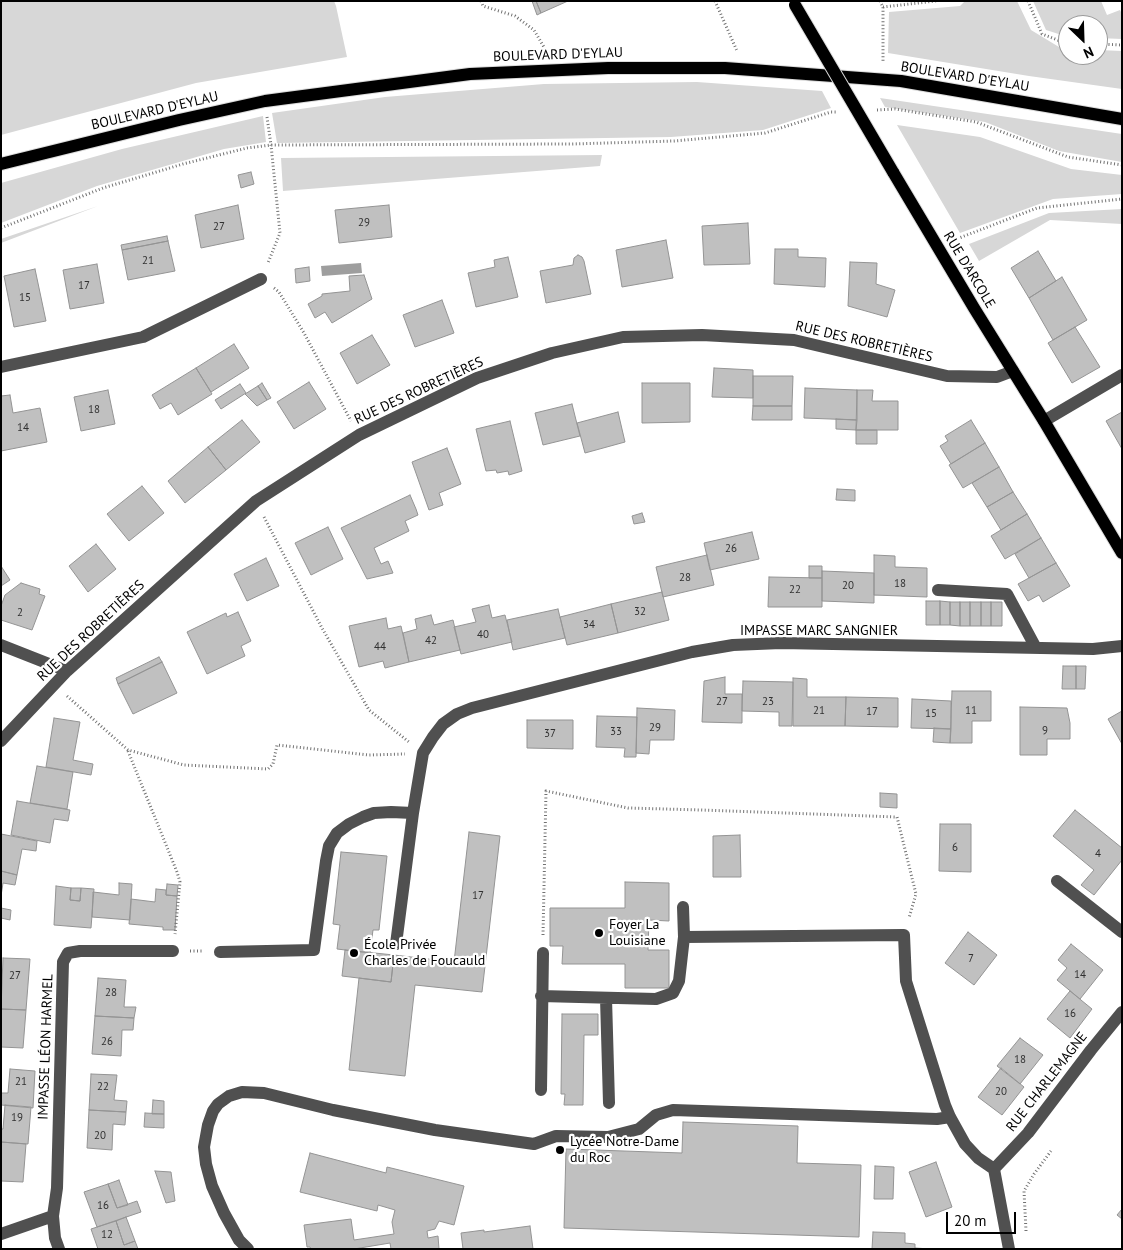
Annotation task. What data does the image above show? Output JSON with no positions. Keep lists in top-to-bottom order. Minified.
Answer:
{"streets":{"main road":["BOULEVARD D'EYLAU","RUE D'ARCOLE"],"street":["RUE DES ROBRETIÈRES","IMPASSE MARC SANGNIER","IMPASSE LÉON HARMEL","RUE CHARLEMAGNE"]},"crossings":[["RUE D'ARCOLE","RUE DES ROBRETIÈRES"]],"places":["Foyer La Louisiane","École Privée Charles de Foucauld","Lycée Notre-Dame du Roc"],"house_numbers":["29","27","21","17","15","18","14","26","28","18","20","22","32","2","34","40","42","44","27","23","21","11","17","15","29","9","33","37","6","4","17","7","14","27","28","16","26","18","21","22","20","19","20","16","12"],"scale_bar":"20 m","north":"bottom right"}
